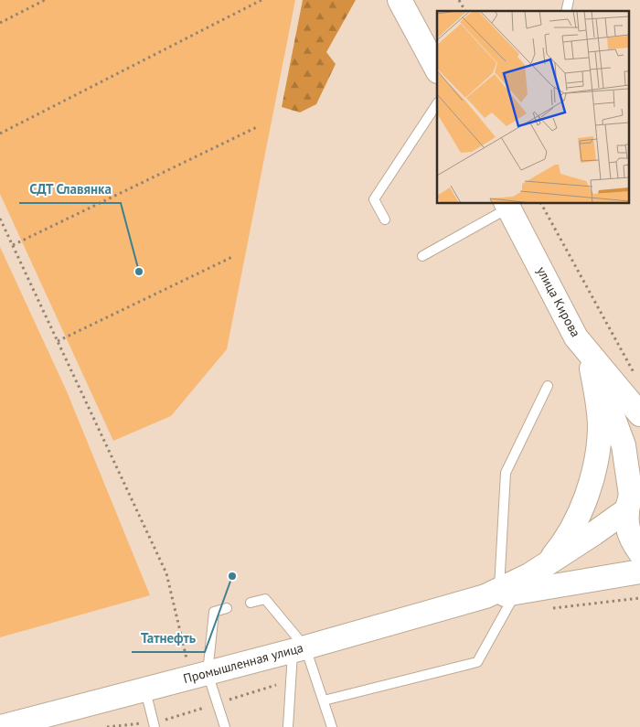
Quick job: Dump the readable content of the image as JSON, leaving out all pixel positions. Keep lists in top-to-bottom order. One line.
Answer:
{"streets":{"main road":["улица Кирова","Промышленная улица"]},"places":["СДТ Славянка","Татнефть"]}
